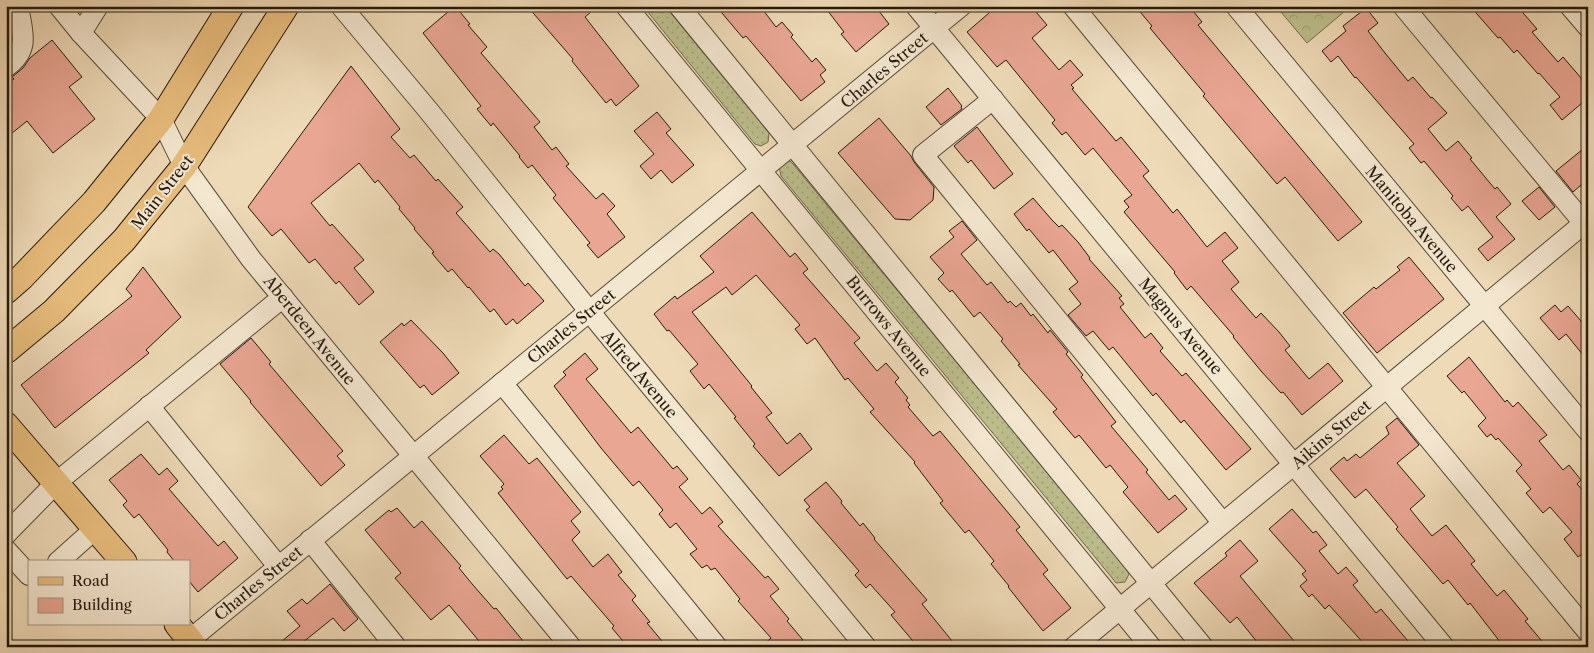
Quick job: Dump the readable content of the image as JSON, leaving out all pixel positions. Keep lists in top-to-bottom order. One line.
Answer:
{"streets":{"main road":["Main Street"],"street":["Charles Street","Manitoba Avenue","Burrows Avenue","Magnus Avenue","Aberdeen Avenue","Alfred Avenue","Aikins Street"]},"crossings":[["Charles Street","Burrows Avenue"],["Charles Street","Magnus Avenue"],["Charles Street","Aberdeen Avenue"],["Charles Street","Alfred Avenue"],["Main Street","Aberdeen Avenue"],["Manitoba Avenue","Aikins Street"],["Burrows Avenue","Aikins Street"],["Magnus Avenue","Aikins Street"]],"legend":["Road","Building"]}
